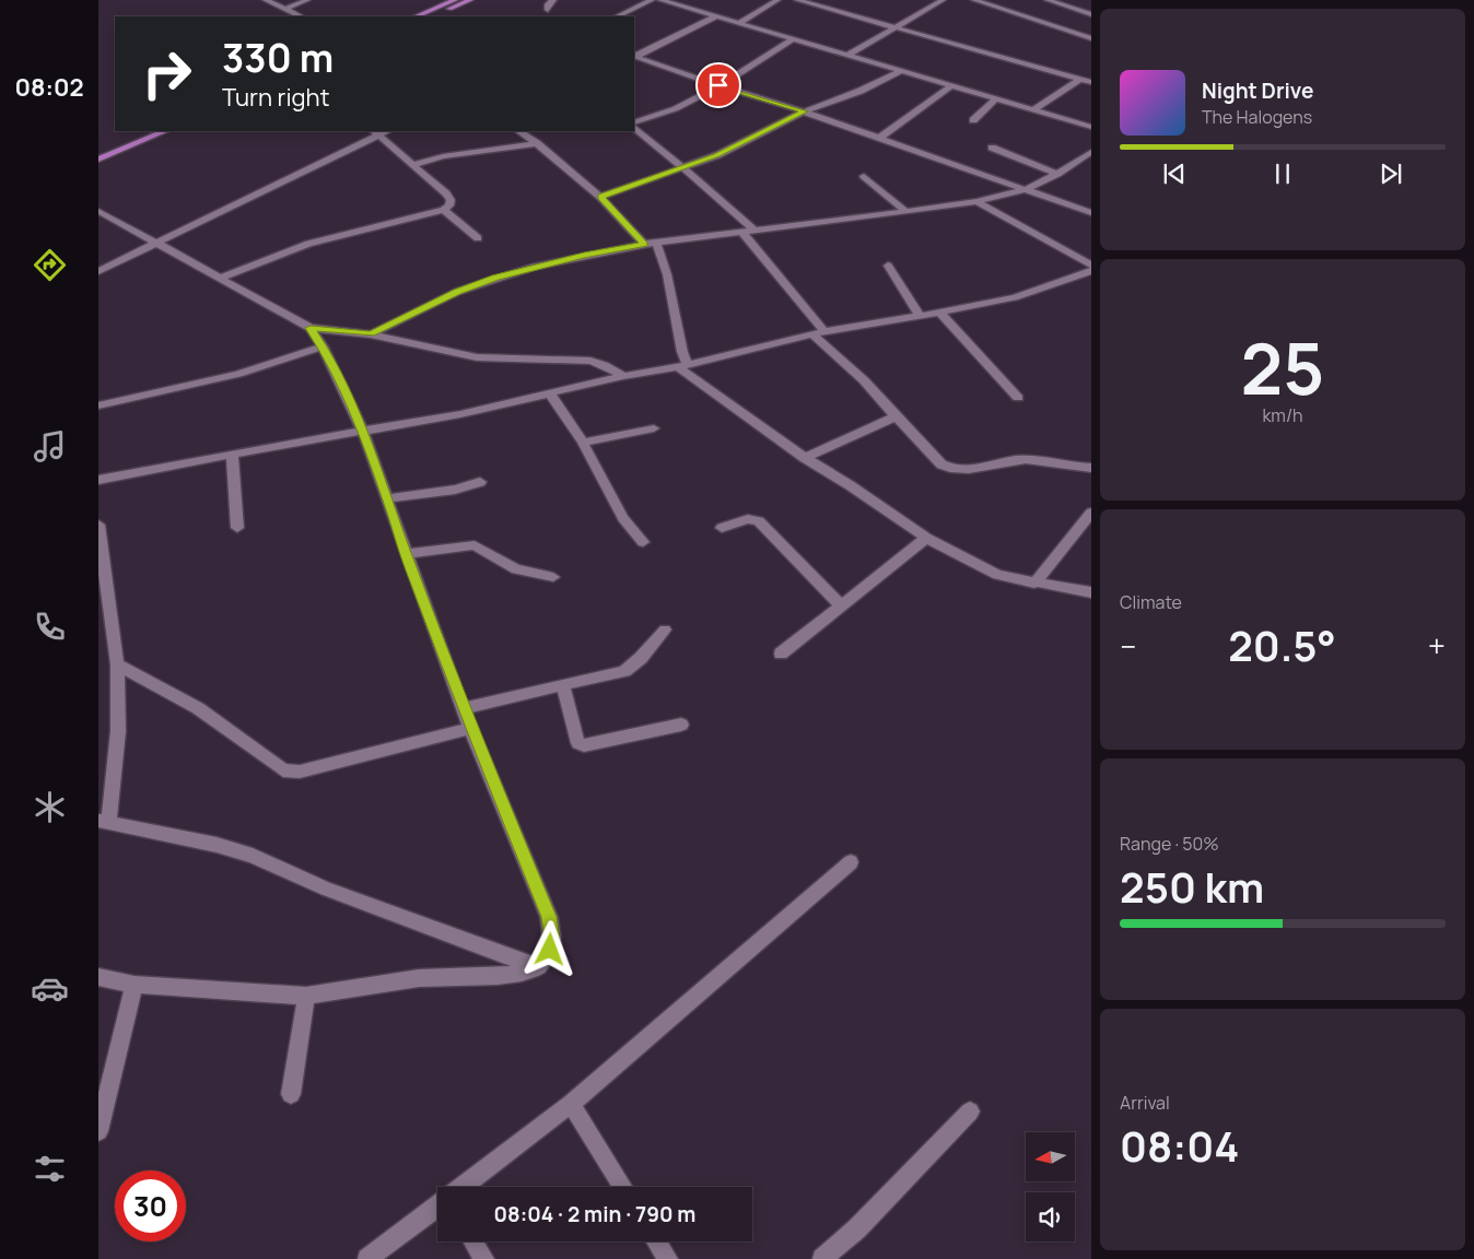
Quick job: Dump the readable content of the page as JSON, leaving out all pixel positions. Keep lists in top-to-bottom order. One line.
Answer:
{"north":"left","page":{"tabs":"08:02","turn":["330 m","Turn right"],"song":["Night Drive","The Halogens"],"tile":[["25","km/h"],"Climate",["Range · 50%","250 km"],["Arrival","08:04"]],"heat":["−","20.5°","+"],"limit":"30","trip":"08:04 · 2 min · 790 m"}}
